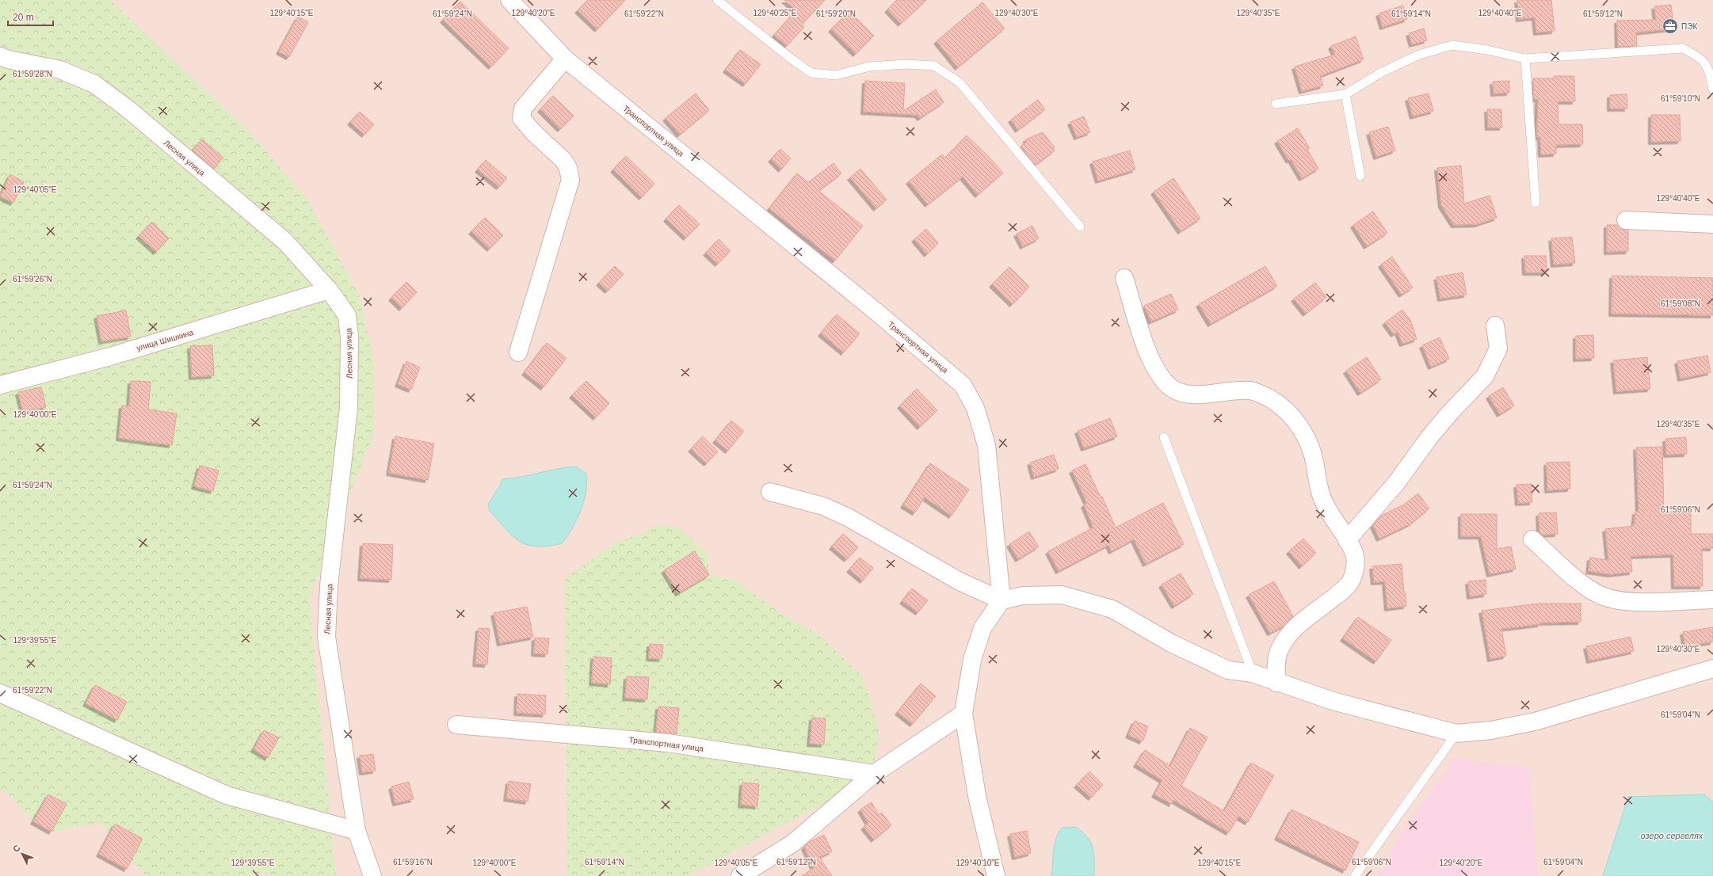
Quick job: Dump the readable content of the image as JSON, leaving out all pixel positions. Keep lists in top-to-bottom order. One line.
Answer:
{"streets":{"street":["Транспортная улица","Лесная улица","улица Шишкина"]},"crossings":[["Лесная улица","улица Шишкина"]],"water":["озеро сергелях"],"places":{"office":["ПЭК"]},"scale_bar":"20 m","north":"top left","coordinates":["129°40'15\"E","129°40'20\"E","129°40'25\"E","129°40'30\"E","129°40'35\"E","129°40'40\"E","61°59'24\"N","61°59'22\"N","61°59'20\"N","61°59'14\"N","61°59'12\"N","61°59'28\"N","61°59'10\"N","129°40'05\"E","61°59'26\"N","61°59'08\"N","129°40'00\"E","61°59'06\"N","129°39'55\"E","61°59'04\"N","61°59'16\"N","129°40'10\"E"]}
